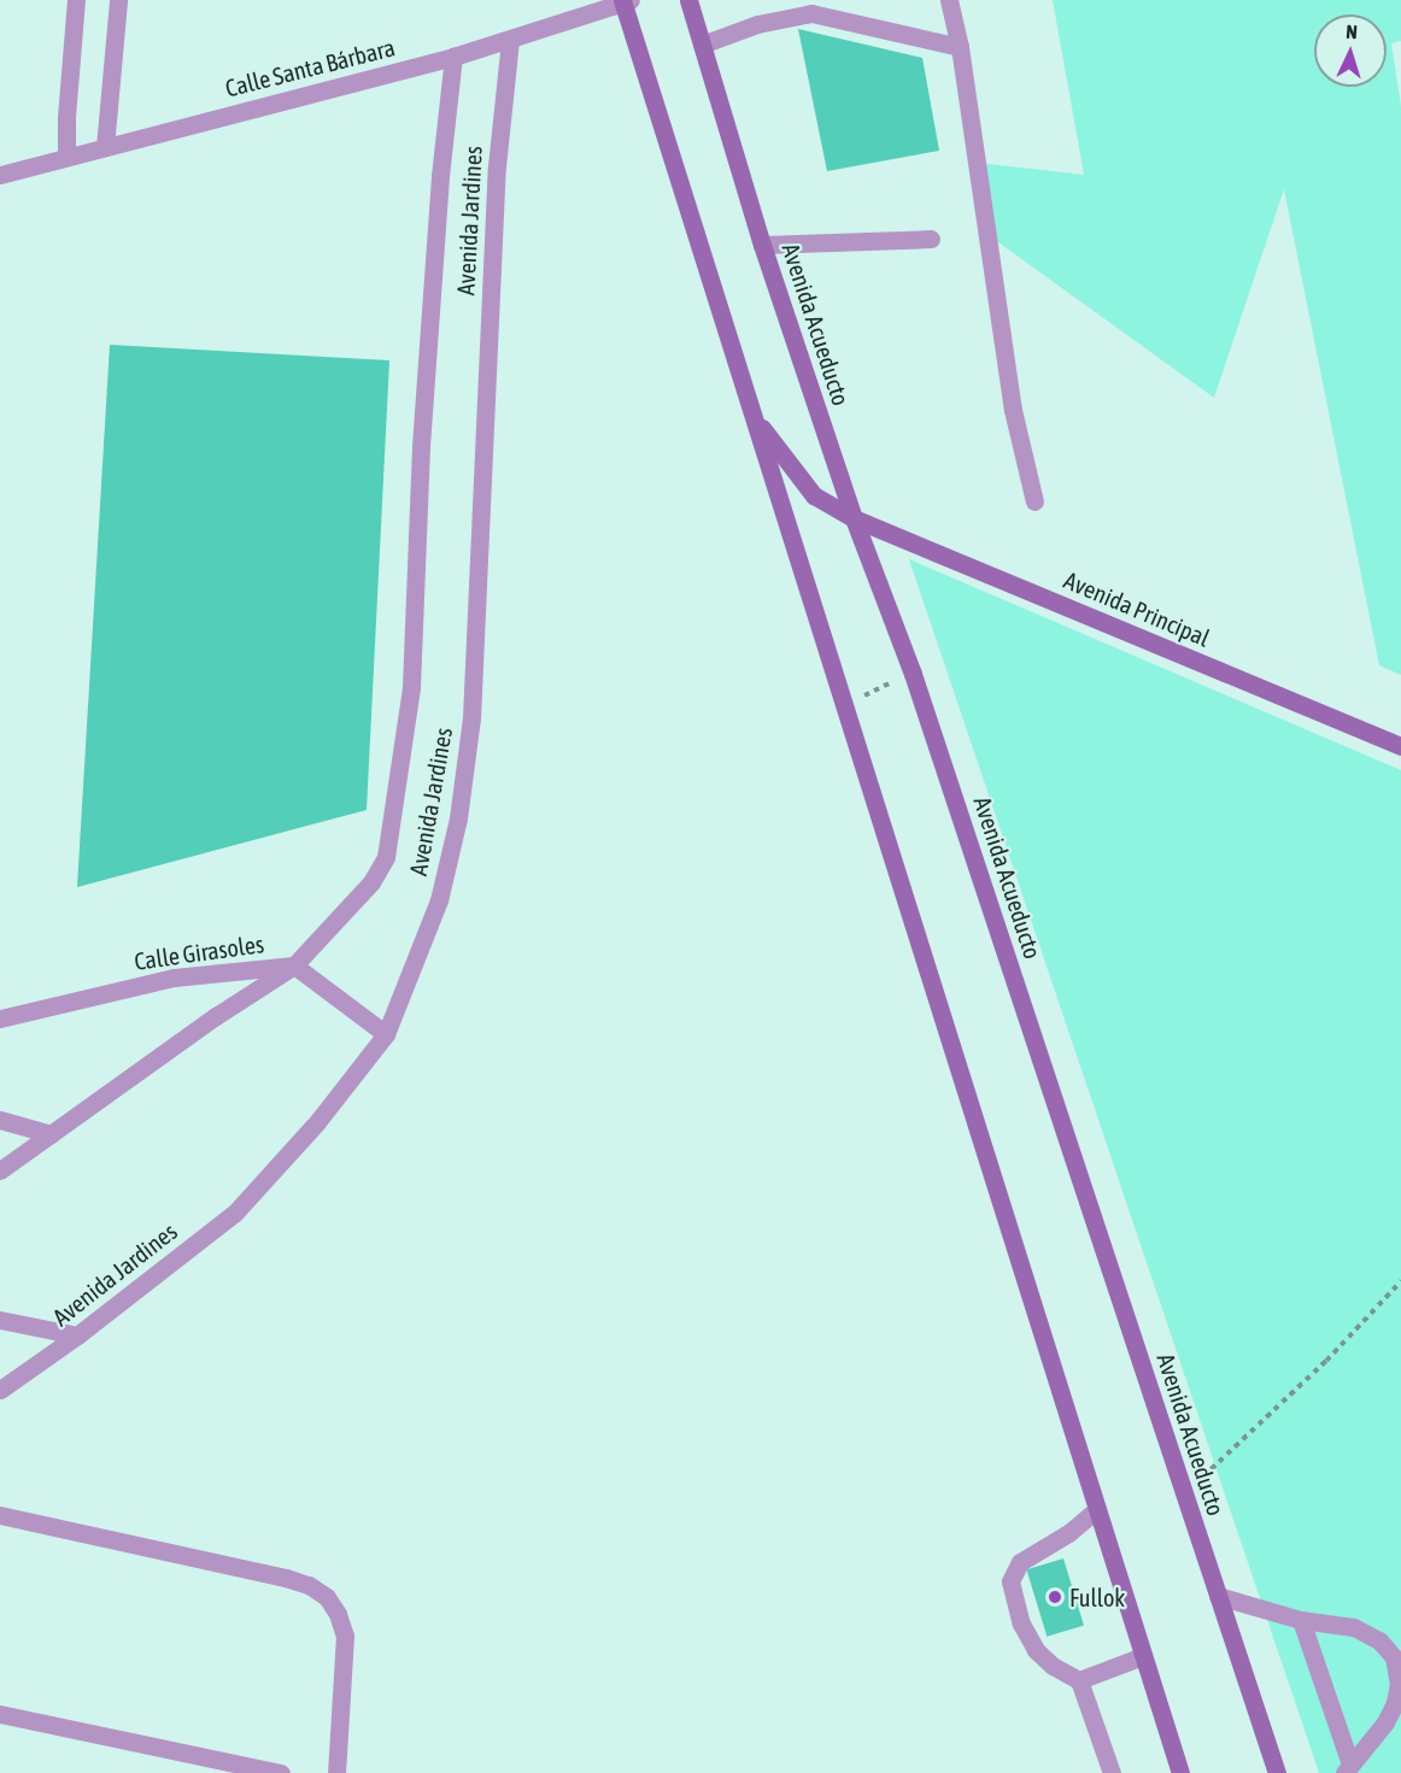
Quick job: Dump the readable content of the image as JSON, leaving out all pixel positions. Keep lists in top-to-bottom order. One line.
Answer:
{"streets":{"street":["Calle Santa Bárbara","Avenida Jardines","Avenida Acueducto","Avenida Principal","Calle Girasoles"]},"crossings":[["Calle Santa Bárbara","Avenida Jardines"],["Avenida Jardines","Calle Girasoles"],["Avenida Acueducto","Avenida Principal"]],"places":["Fullok"],"north":"top"}
